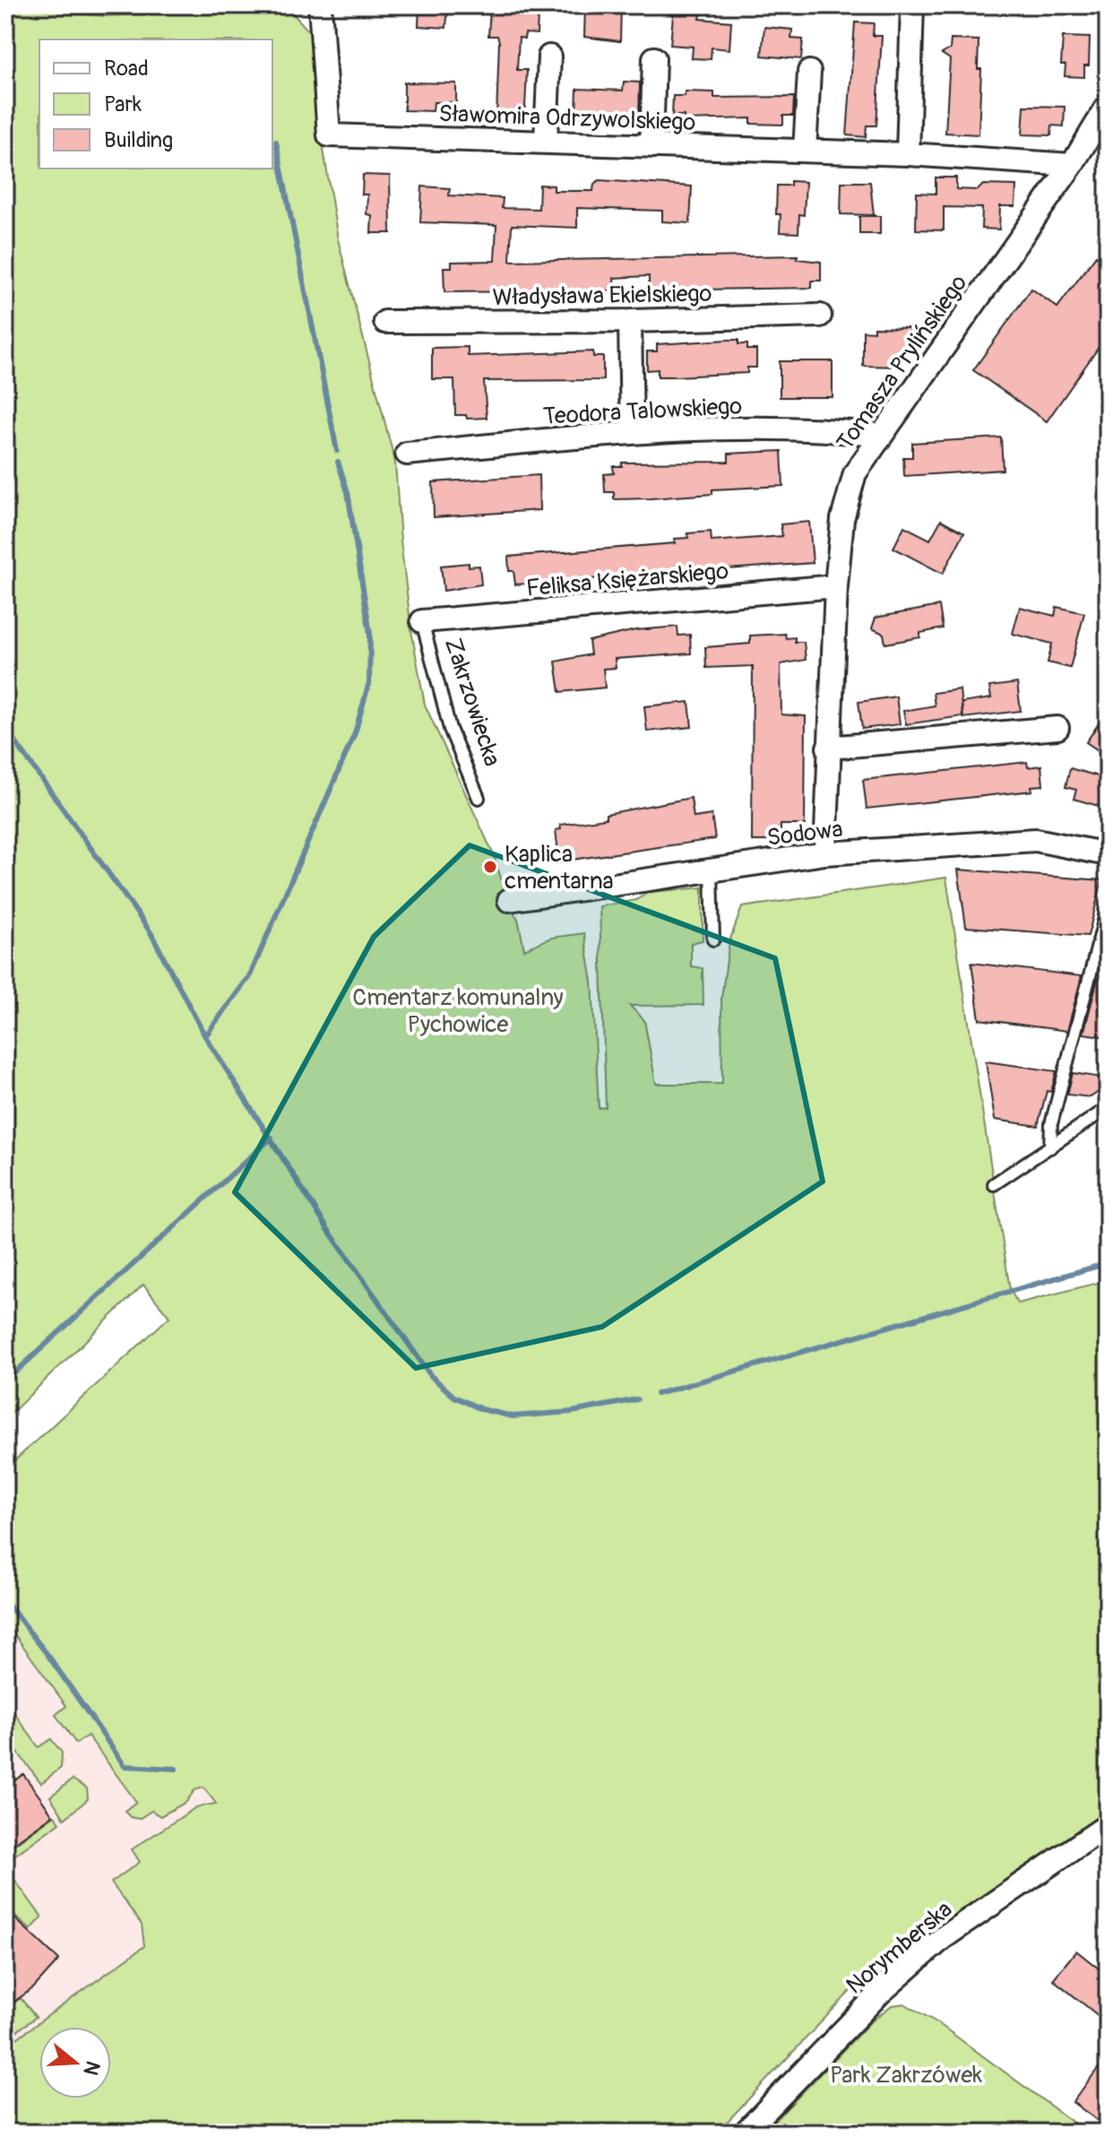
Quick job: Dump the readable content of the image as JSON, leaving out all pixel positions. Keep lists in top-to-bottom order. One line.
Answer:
{"streets":{"street":["Sławomira Odrzywolskiego","Władysława Ekielskiego","Tomasza Prylińskiego","Teodora Talowskiego","Feliksa Księżarskiego","Sodowa","Norymberska"],"lane":["Zakrzowiecka"]},"crossings":[["Sławomira Odrzywolskiego","Tomasza Prylińskiego"],["Tomasza Prylińskiego","Teodora Talowskiego"],["Tomasza Prylińskiego","Feliksa Księżarskiego"],["Tomasza Prylińskiego","Sodowa"],["Feliksa Księżarskiego","Zakrzowiecka"]],"parks":["Cmentarz komunalny Pychowice","Park Zakrzówek"],"places":["Kaplica cmentarna"],"legend":["Road","Park","Building"],"north":"right"}
